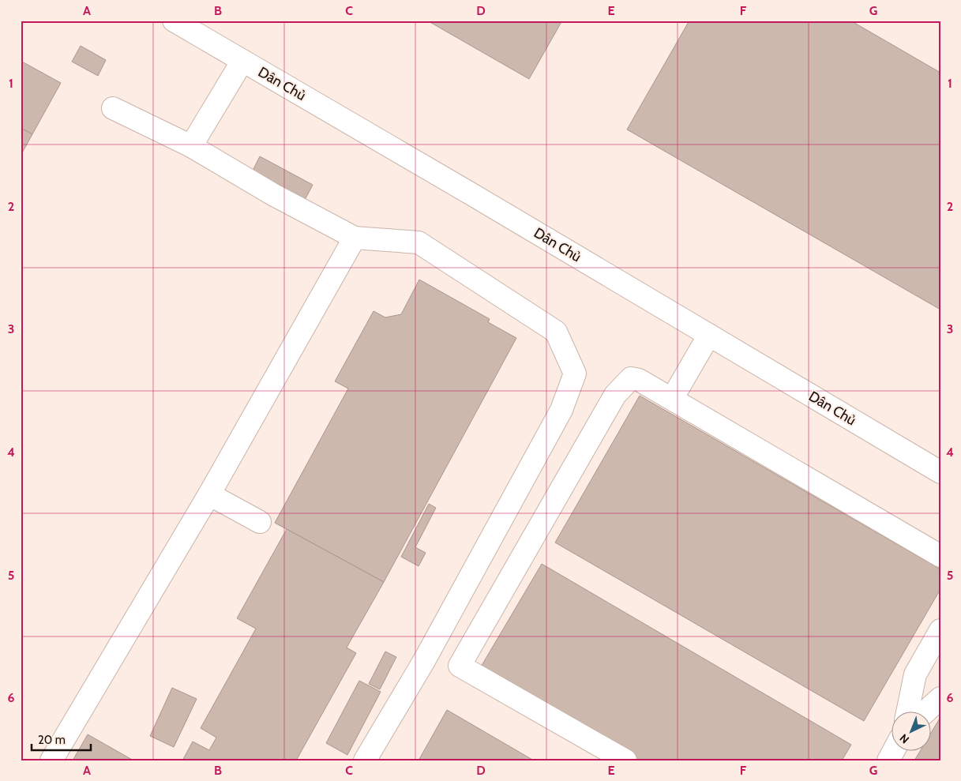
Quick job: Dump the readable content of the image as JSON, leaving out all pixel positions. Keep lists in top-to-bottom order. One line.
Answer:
{"streets":{"main road":["Dân Chủ"]},"scale_bar":"20 m","north":"bottom left","grid":{"columns":["A","B","C","D","E","F","G"],"rows":["1","2","3","4","5","6"]}}
